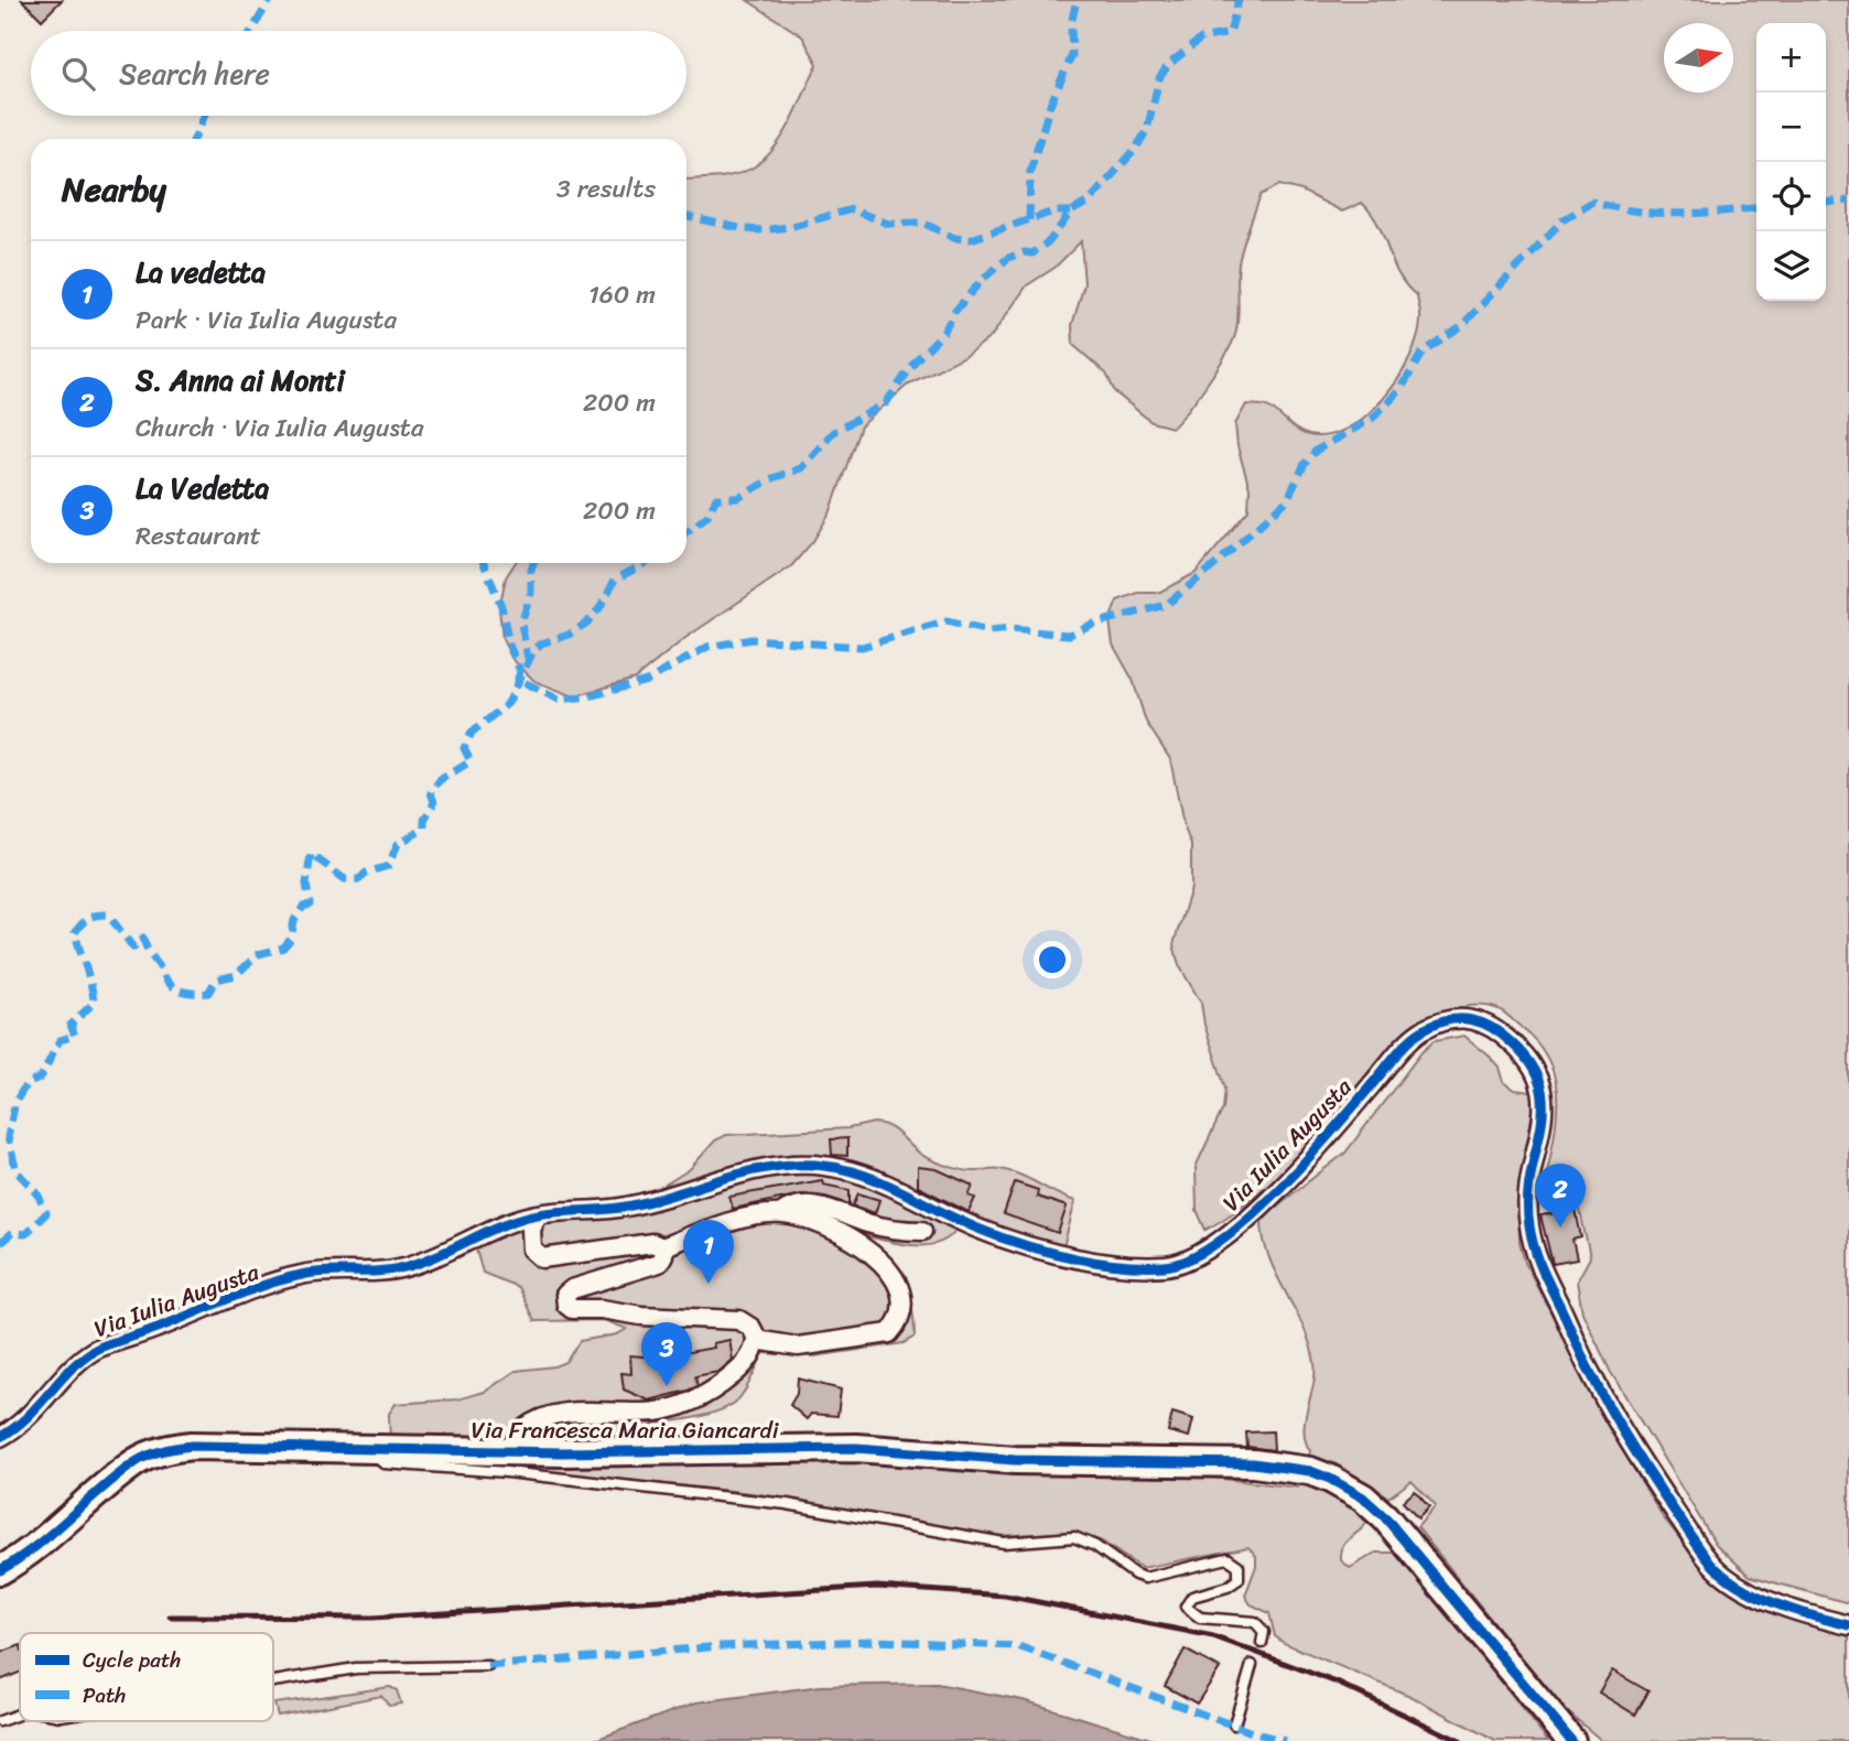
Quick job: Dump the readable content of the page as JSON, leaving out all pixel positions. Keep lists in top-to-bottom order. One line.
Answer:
{"streets":{"main road":["Via Francesca Maria Giancardi"],"street":["Via Iulia Augusta"]},"legend":["Cycle path","Path"],"north":"right","page":{"map_buttons":["+","−"],"search":"Search here","heading":["Nearby","3 results"],"list":[{"mark":"1","name":"La vedetta","note":"Park · Via Iulia Augusta","value":"160 m"},{"mark":"2","name":"S. Anna ai Monti","note":"Church · Via Iulia Augusta","value":"200 m"},{"mark":"3","name":"La Vedetta","note":"Restaurant","value":"200 m"}],"pins":["2","1","3"]}}
